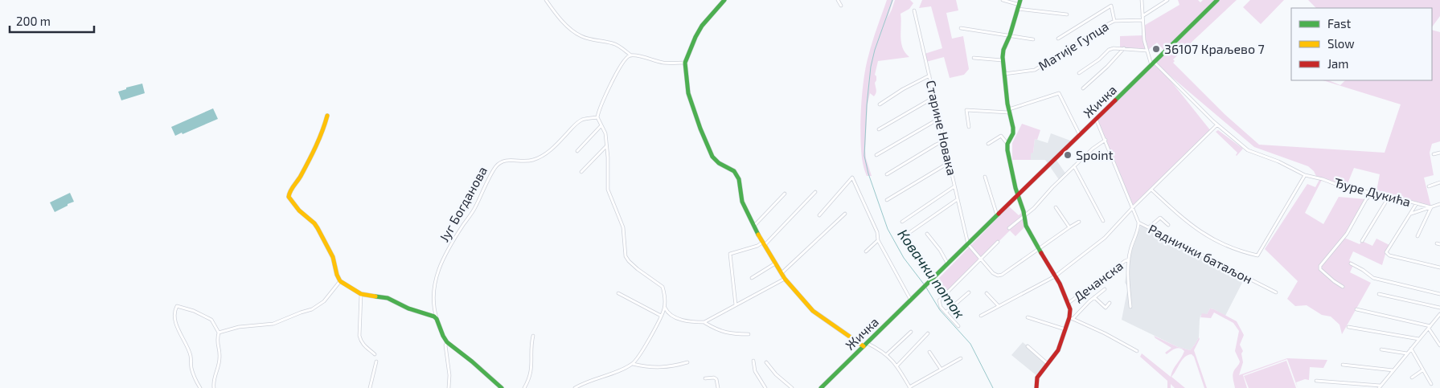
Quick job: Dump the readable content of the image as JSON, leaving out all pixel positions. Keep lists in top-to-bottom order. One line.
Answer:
{"streets":{"street":["Матије Гупца","Жичка","Старине Новака","Ђуре Дукића","Југ Богданова","Раднички батаљон","Дечанска"]},"crossings":[["Жичка","Старине Новака"],["Жичка","Ђуре Дукића"],["Жичка","Раднички батаљон"],["Ђуре Дукића","Раднички батаљон"]],"water":["Ковачки поток"],"places":["36107 Краљево 7","Spoint"],"legend":["Fast","Slow","Jam"],"scale_bar":"200 m"}
